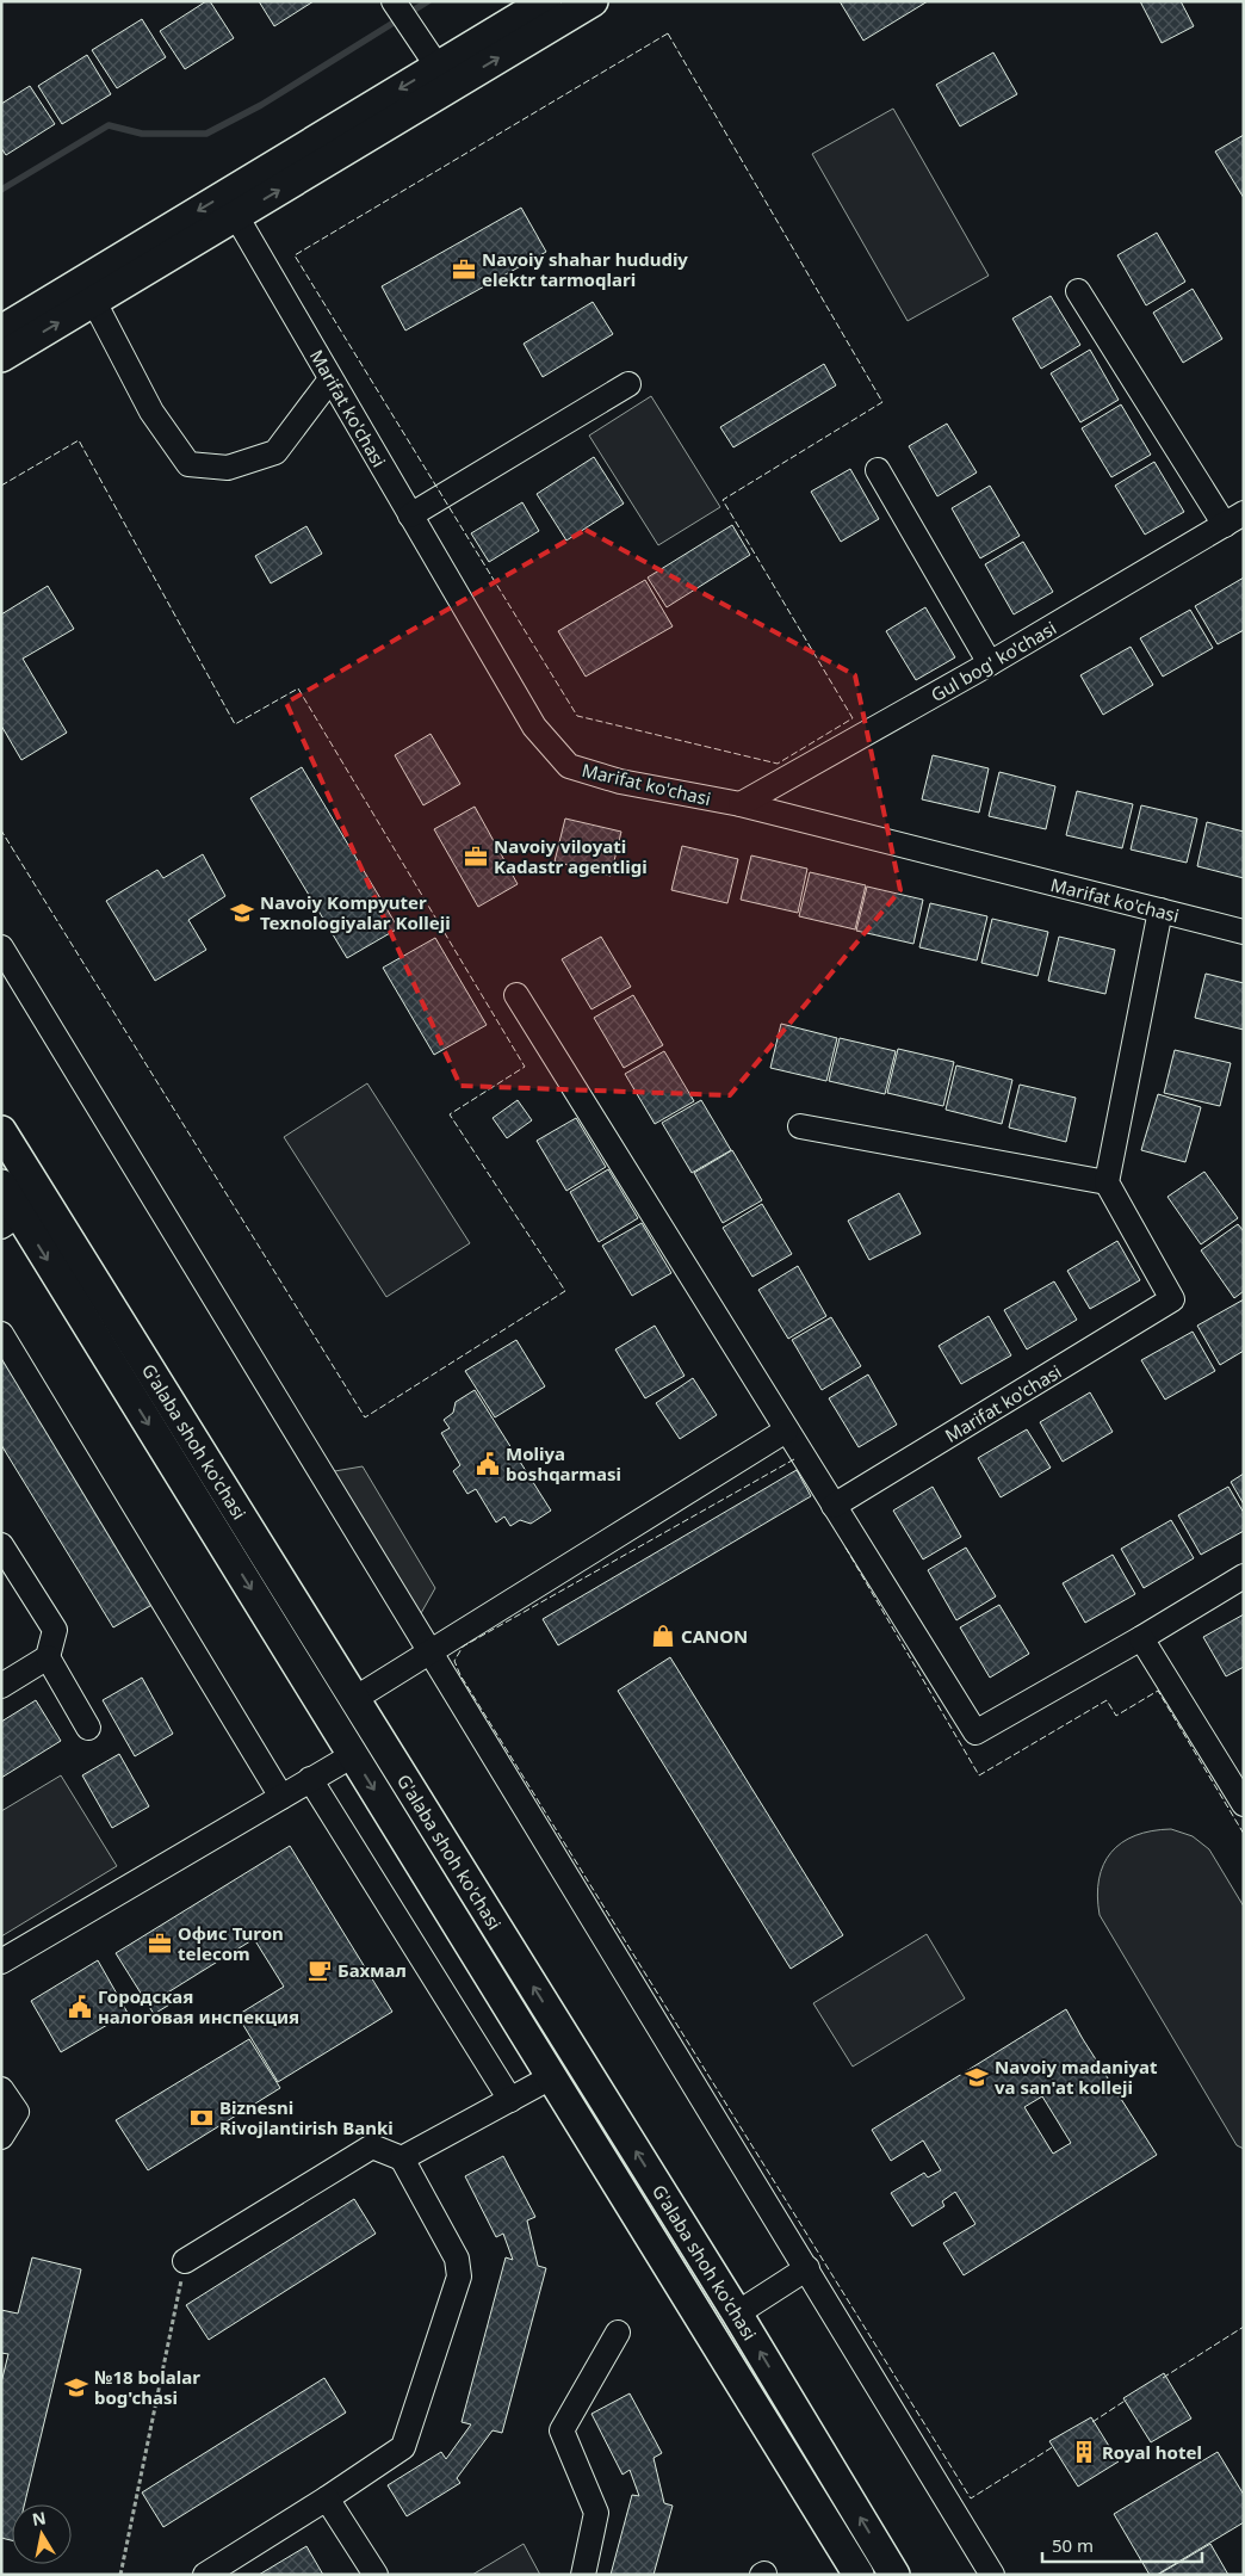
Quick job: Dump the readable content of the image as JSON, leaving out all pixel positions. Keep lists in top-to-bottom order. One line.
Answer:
{"streets":{"main road":["G'alaba shoh ko'chasi"],"street":["Marifat ko'chasi","Gul bog' ko'chasi"]},"crossings":[["Marifat ko'chasi","Gul bog' ko'chasi"]],"places":{"office":["Navoiy shahar hududiy elektr tarmoqlari","Navoiy viloyati Kadastr agentligi","Офис Turon telecom"],"school or university":["Navoiy Kompyuter Texnologiyalar Kolleji","Navoiy madaniyat va san'at kolleji","№18 bolalar bog'chasi"],"public building":["Moliya boshqarmasi","Городская налоговая инспекция"],"shop":["CANON"],"cafe":["Бахмал"],"bank":["Biznesni Rivojlantirish Banki"],"building":["Royal hotel"]},"scale_bar":"50 m","north":"top"}
